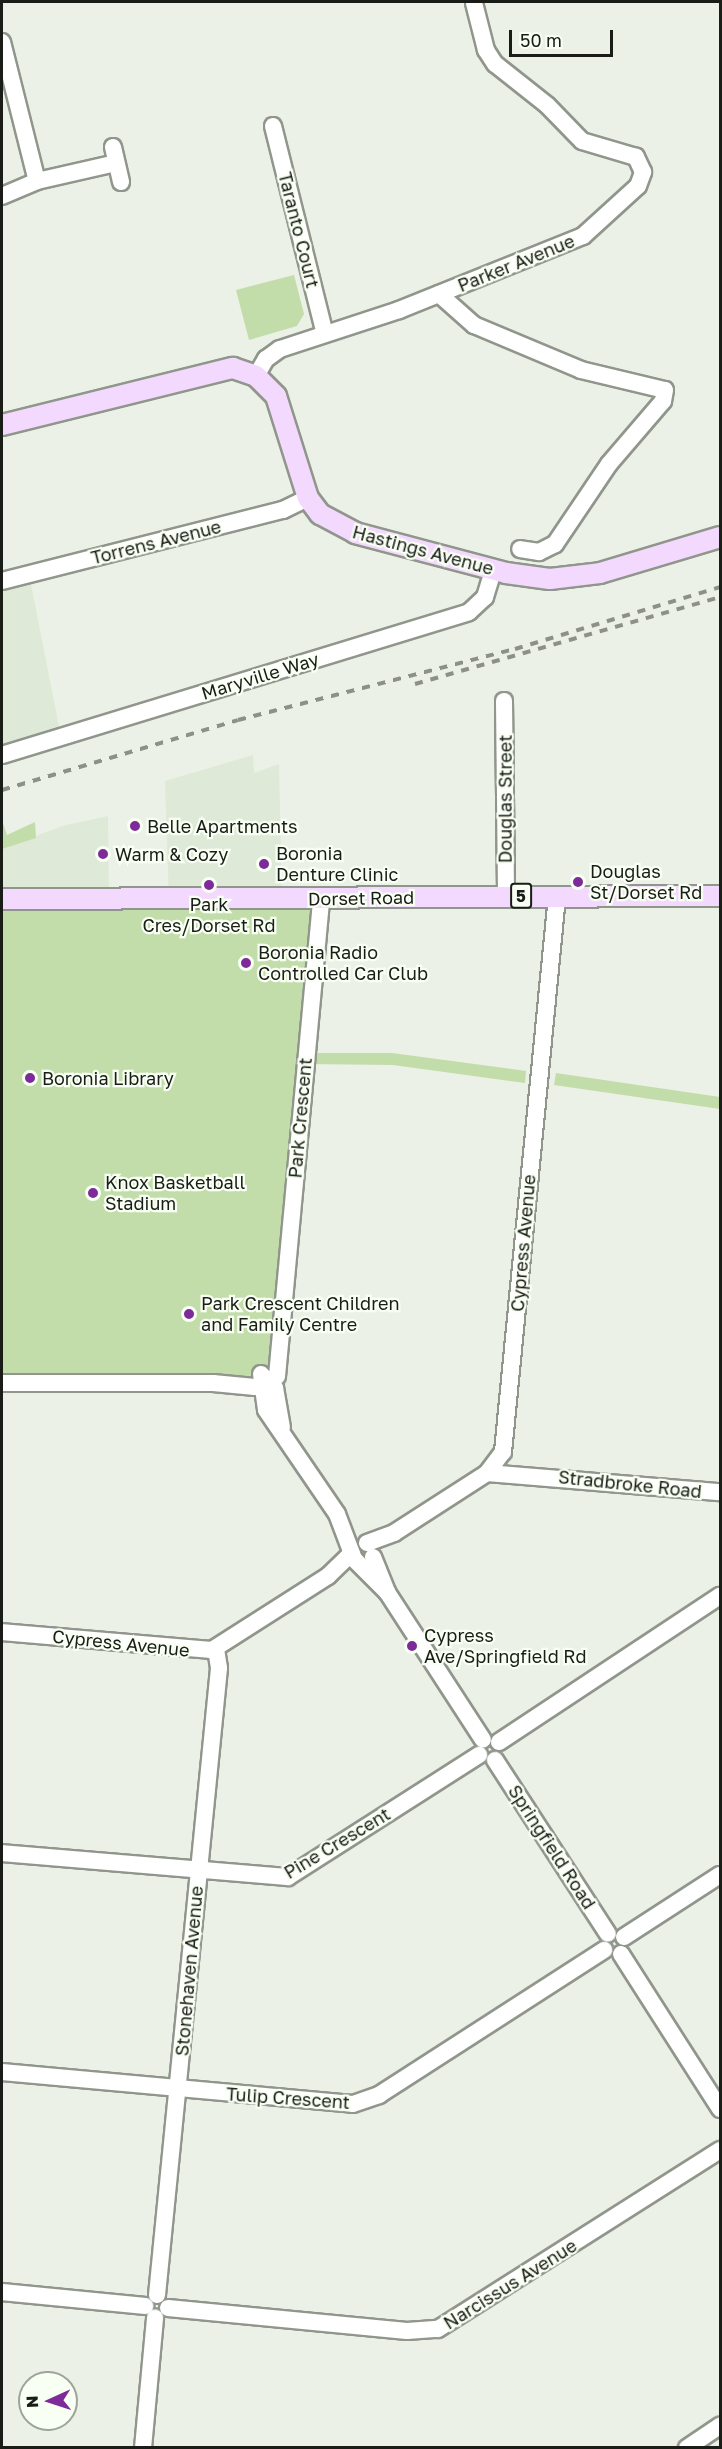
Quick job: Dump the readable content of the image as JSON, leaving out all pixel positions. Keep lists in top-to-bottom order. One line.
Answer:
{"streets":{"main road":["Hastings Avenue","5","Dorset Road"],"street":["Taranto Court","Parker Avenue","Torrens Avenue","Maryville Way","Douglas Street","Park Crescent","Cypress Avenue","Stradbroke Road","Pine Crescent","Springfield Road","Stonehaven Avenue","Tulip Crescent","Narcissus Avenue"]},"crossings":[["Torrens Avenue","Hastings Avenue"],["Hastings Avenue","Maryville Way"],["Douglas Street","Dorset Road"],["Dorset Road","Park Crescent"],["Dorset Road","Cypress Avenue"],["Park Crescent","Springfield Road"],["Cypress Avenue","Stradbroke Road"],["Cypress Avenue","Springfield Road"],["Cypress Avenue","Stonehaven Avenue"],["Pine Crescent","Springfield Road"],["Pine Crescent","Stonehaven Avenue"],["Springfield Road","Tulip Crescent"],["Stonehaven Avenue","Tulip Crescent"],["Stonehaven Avenue","Narcissus Avenue"]],"places":["Belle Apartments","Warm & Cozy","Boronia Denture Clinic","Douglas St/Dorset Rd","Park Cres/Dorset Rd","Boronia Radio Controlled Car Club","Boronia Library","Knox Basketball Stadium","Park Crescent Children and Family Centre","Cypress Ave/Springfield Rd"],"scale_bar":"50 m","north":"left"}
